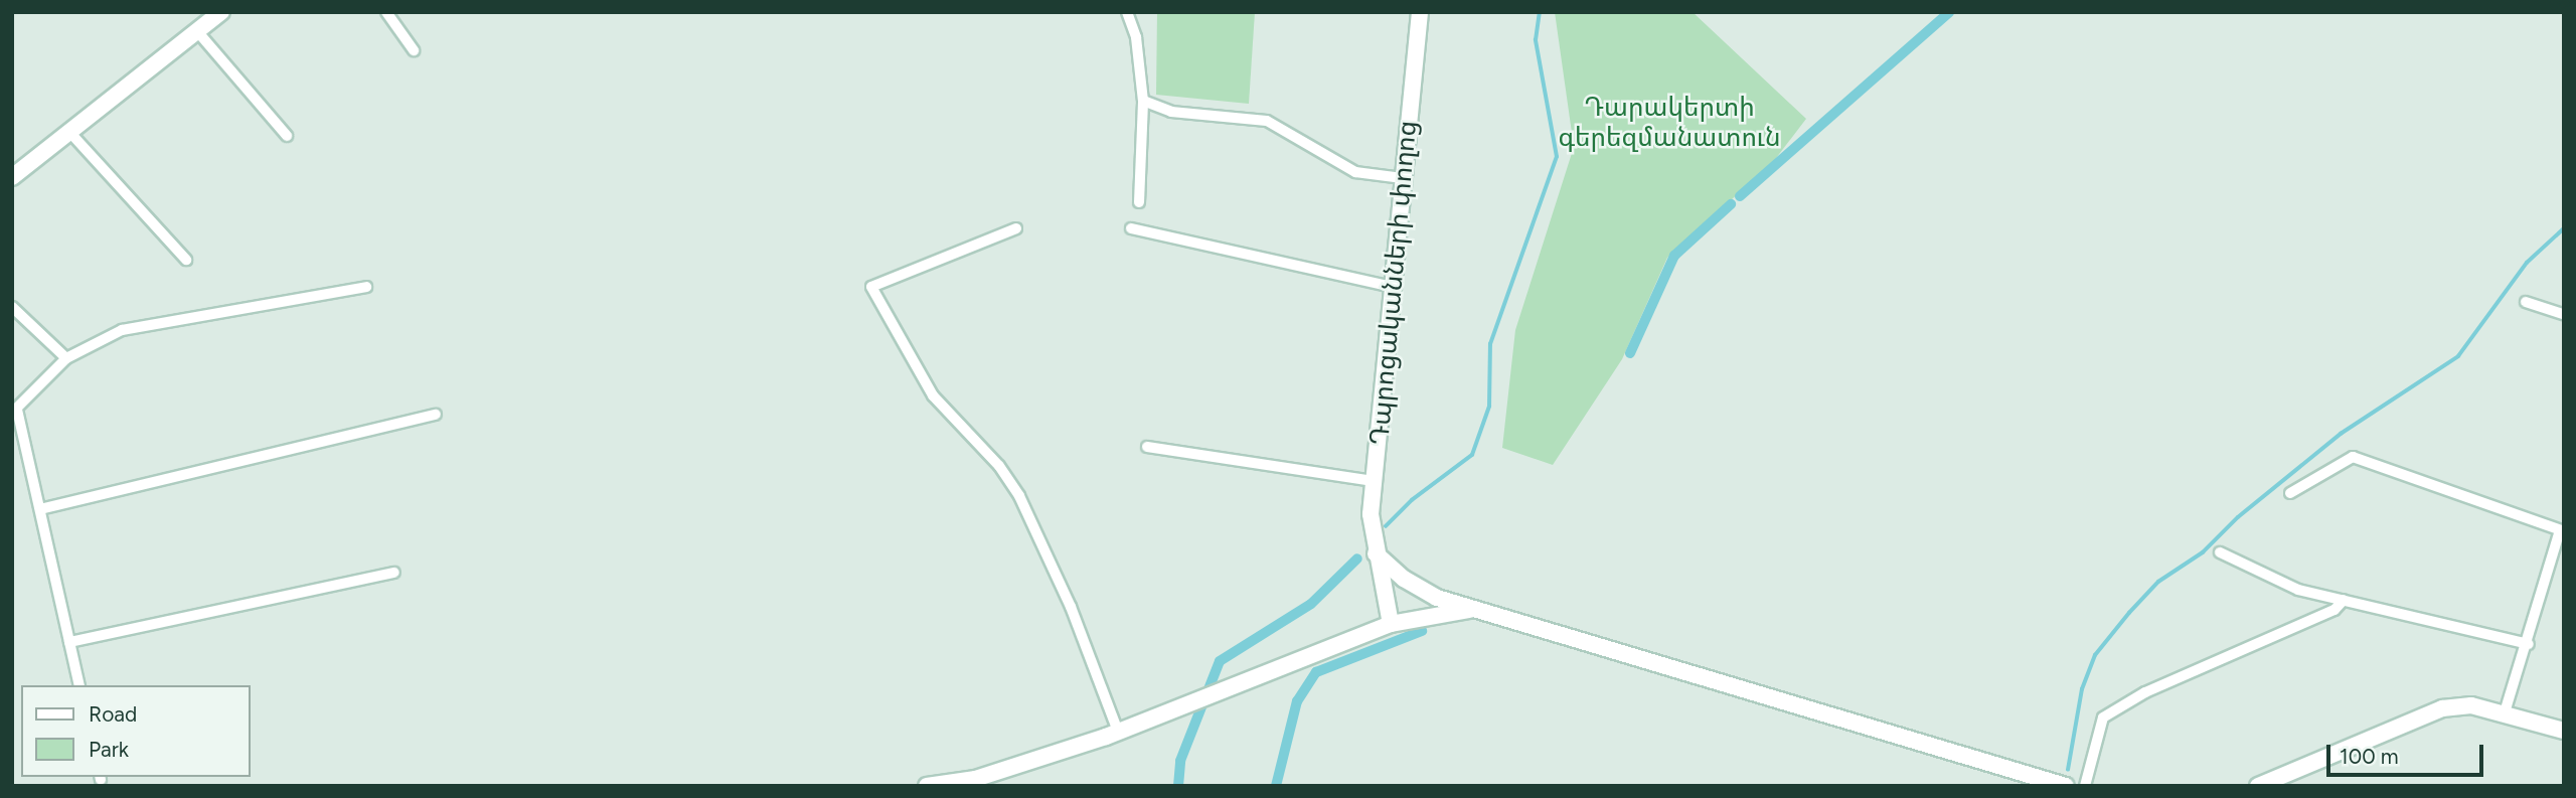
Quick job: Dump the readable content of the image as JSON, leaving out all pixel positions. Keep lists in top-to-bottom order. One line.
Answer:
{"streets":{"main road":["Դպրոցականների փողոց"]},"parks":["Դարակերտի գերեզմանատուն"],"legend":["Road","Park"],"scale_bar":"100 m"}
